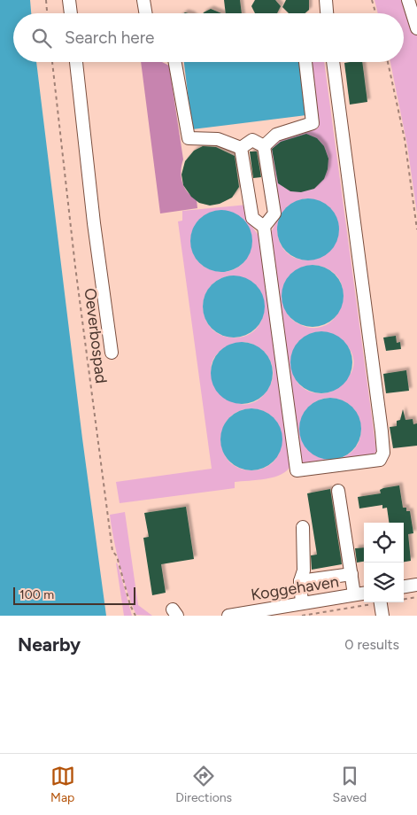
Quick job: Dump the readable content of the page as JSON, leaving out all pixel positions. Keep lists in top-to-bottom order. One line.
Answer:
{"streets":{"street":["Koggehaven"],"path":["Oeverbospad"]},"scale_bar":"100 m","page":{"search":"Search here","scale":"100 m","heading":["Nearby","0 results"],"nav":["Map","Directions","Saved"]}}
